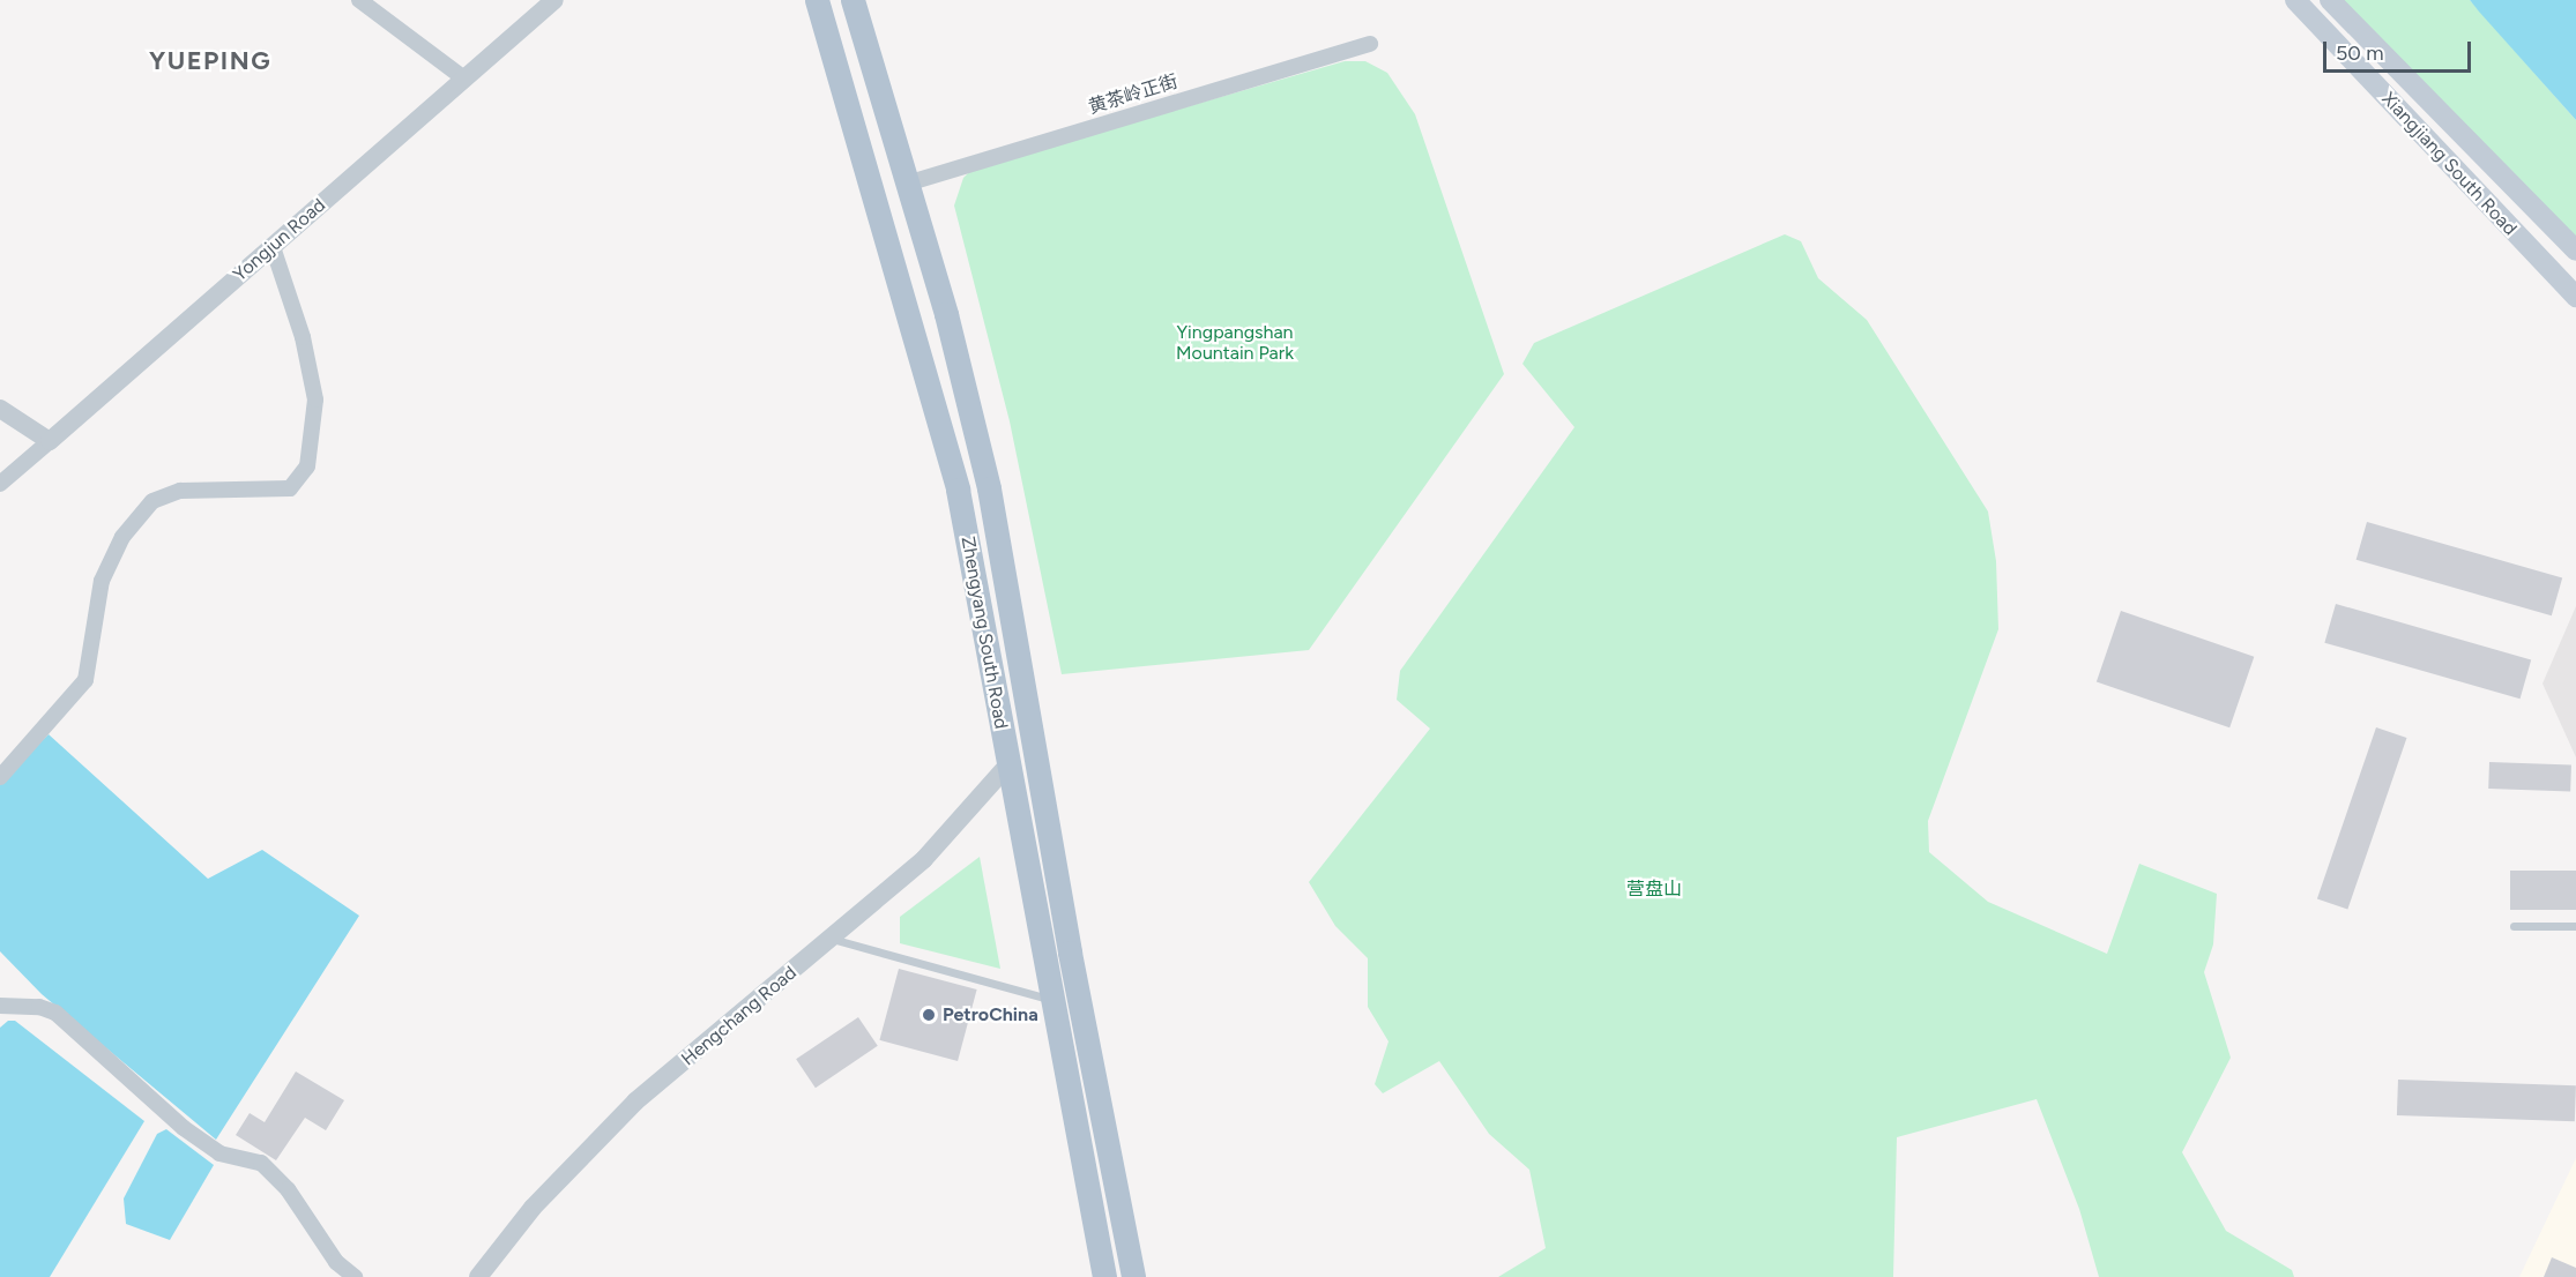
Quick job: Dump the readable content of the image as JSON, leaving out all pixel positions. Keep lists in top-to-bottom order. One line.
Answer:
{"streets":{"main road":["Xiangjiang South Road","Zhengyang South Road"],"street":["黄茶岭正街","Yongjun Road","Hengchang Road"]},"crossings":[["黄茶岭正街","Zhengyang South Road"],["Zhengyang South Road","Hengchang Road"]],"districts":["YUEPING"],"parks":["Yingpangshan Mountain Park","营盘山"],"places":["PetroChina"],"scale_bar":"50 m"}
